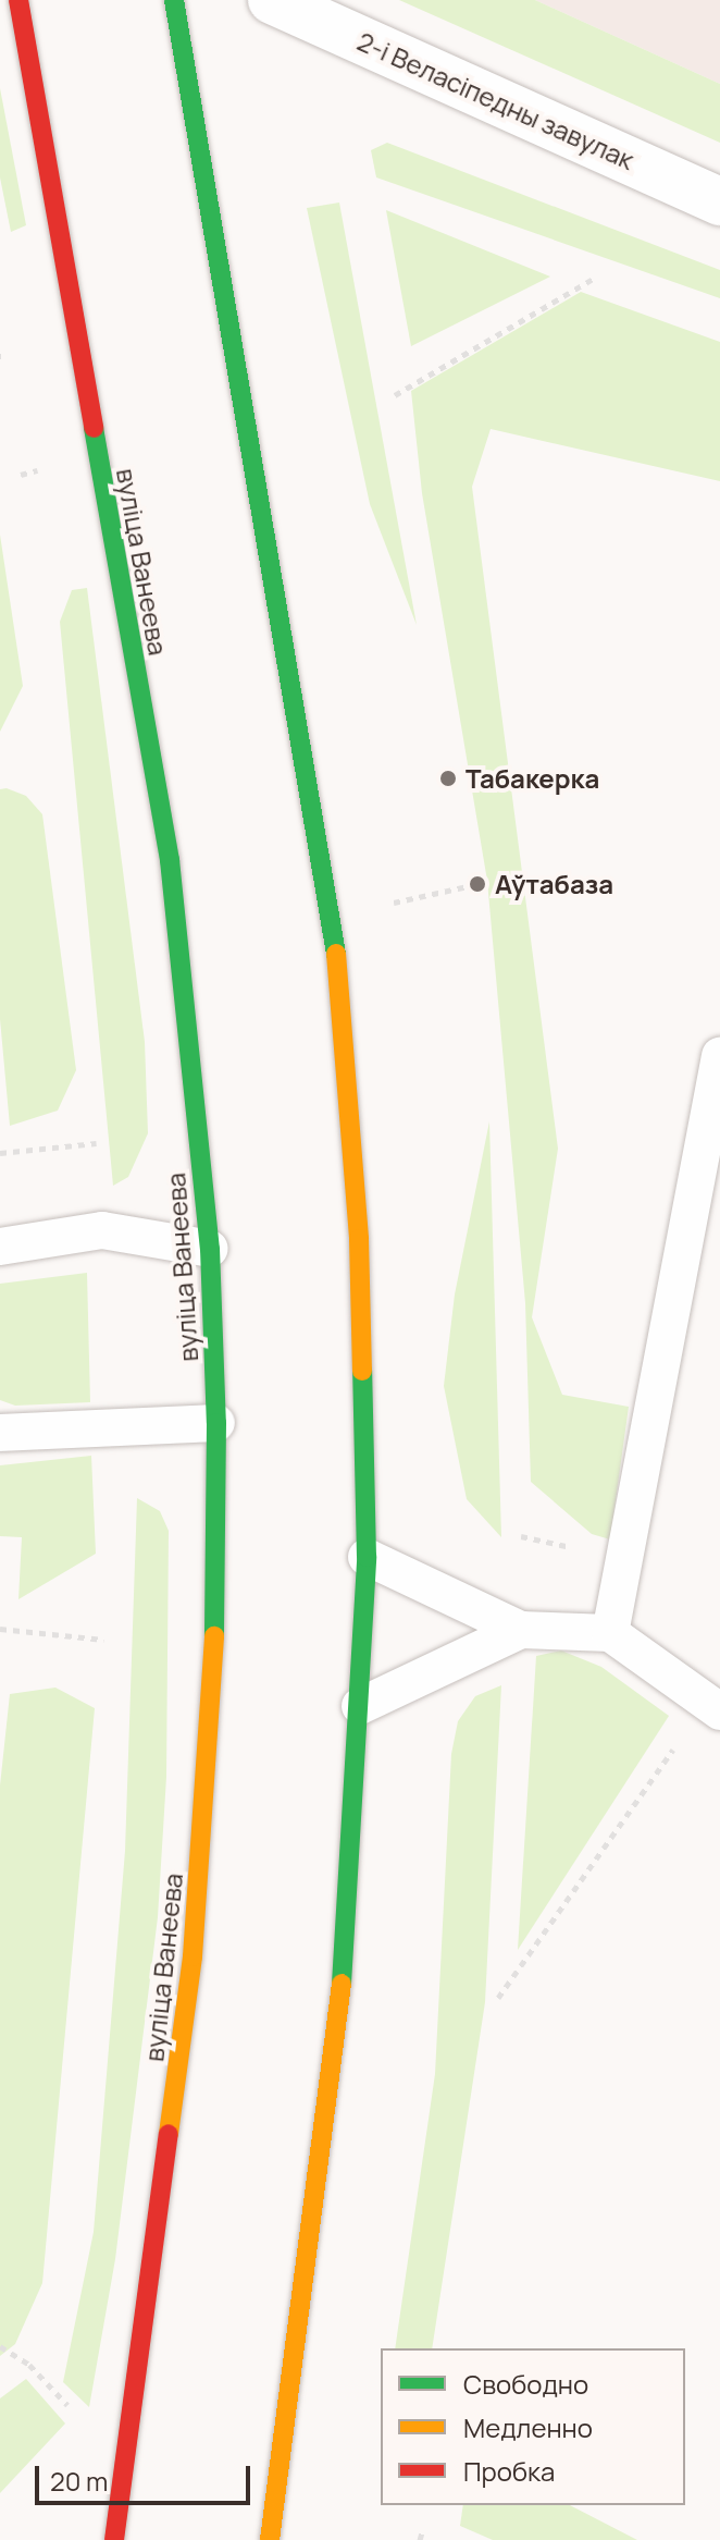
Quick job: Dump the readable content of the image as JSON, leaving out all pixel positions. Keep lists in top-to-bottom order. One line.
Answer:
{"streets":{"main road":["вуліца Ванеева"],"street":["2-і Веласіпедны завулак"]},"places":["Табакерка","Аўтабаза"],"legend":["Свободно","Медленно","Пробка"],"scale_bar":"20 m"}
